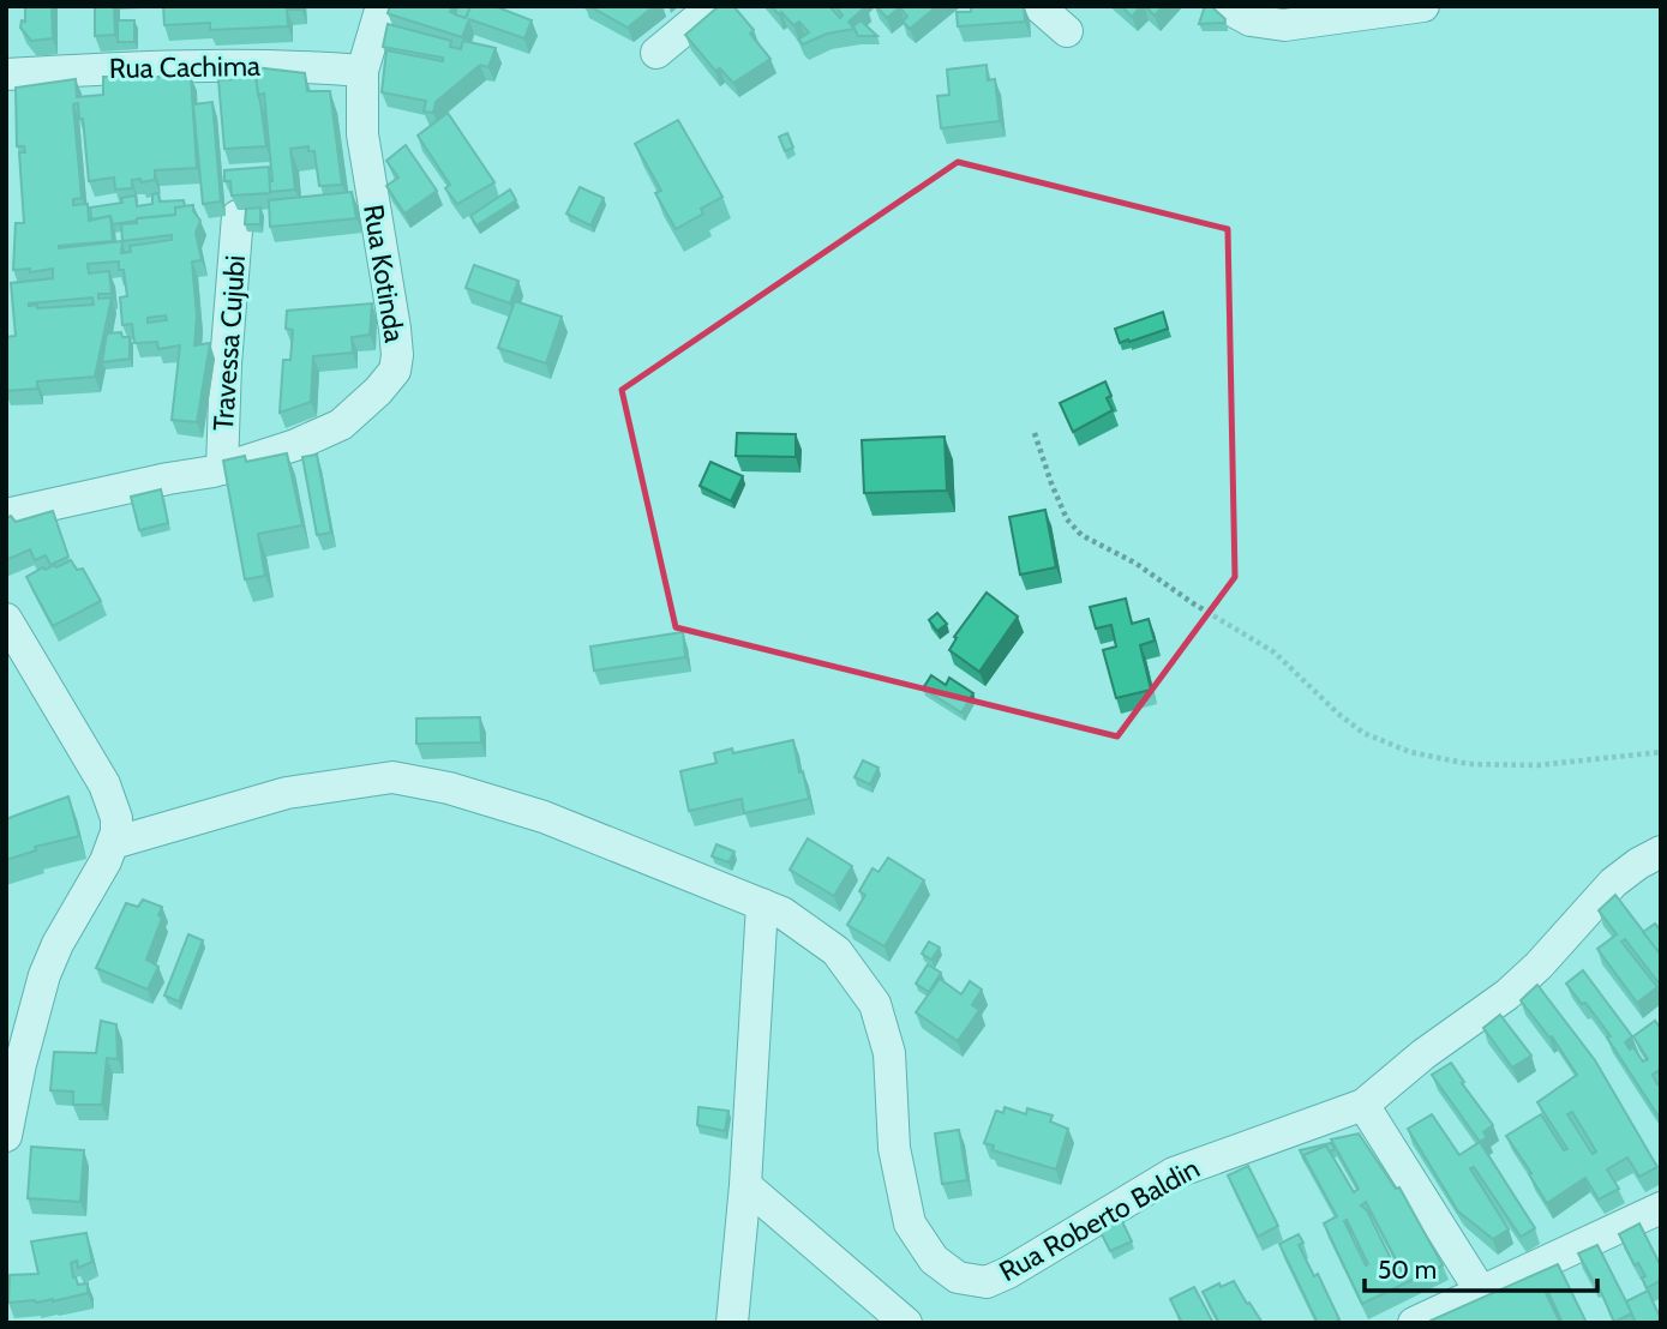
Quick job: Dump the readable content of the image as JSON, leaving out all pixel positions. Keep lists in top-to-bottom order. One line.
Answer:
{"streets":{"street":["Rua Cachima","Rua Kotinda","Travessa Cujubi","Rua Roberto Baldin"]},"crossings":[["Rua Cachima","Rua Kotinda"],["Rua Kotinda","Travessa Cujubi"]],"scale_bar":"50 m"}
